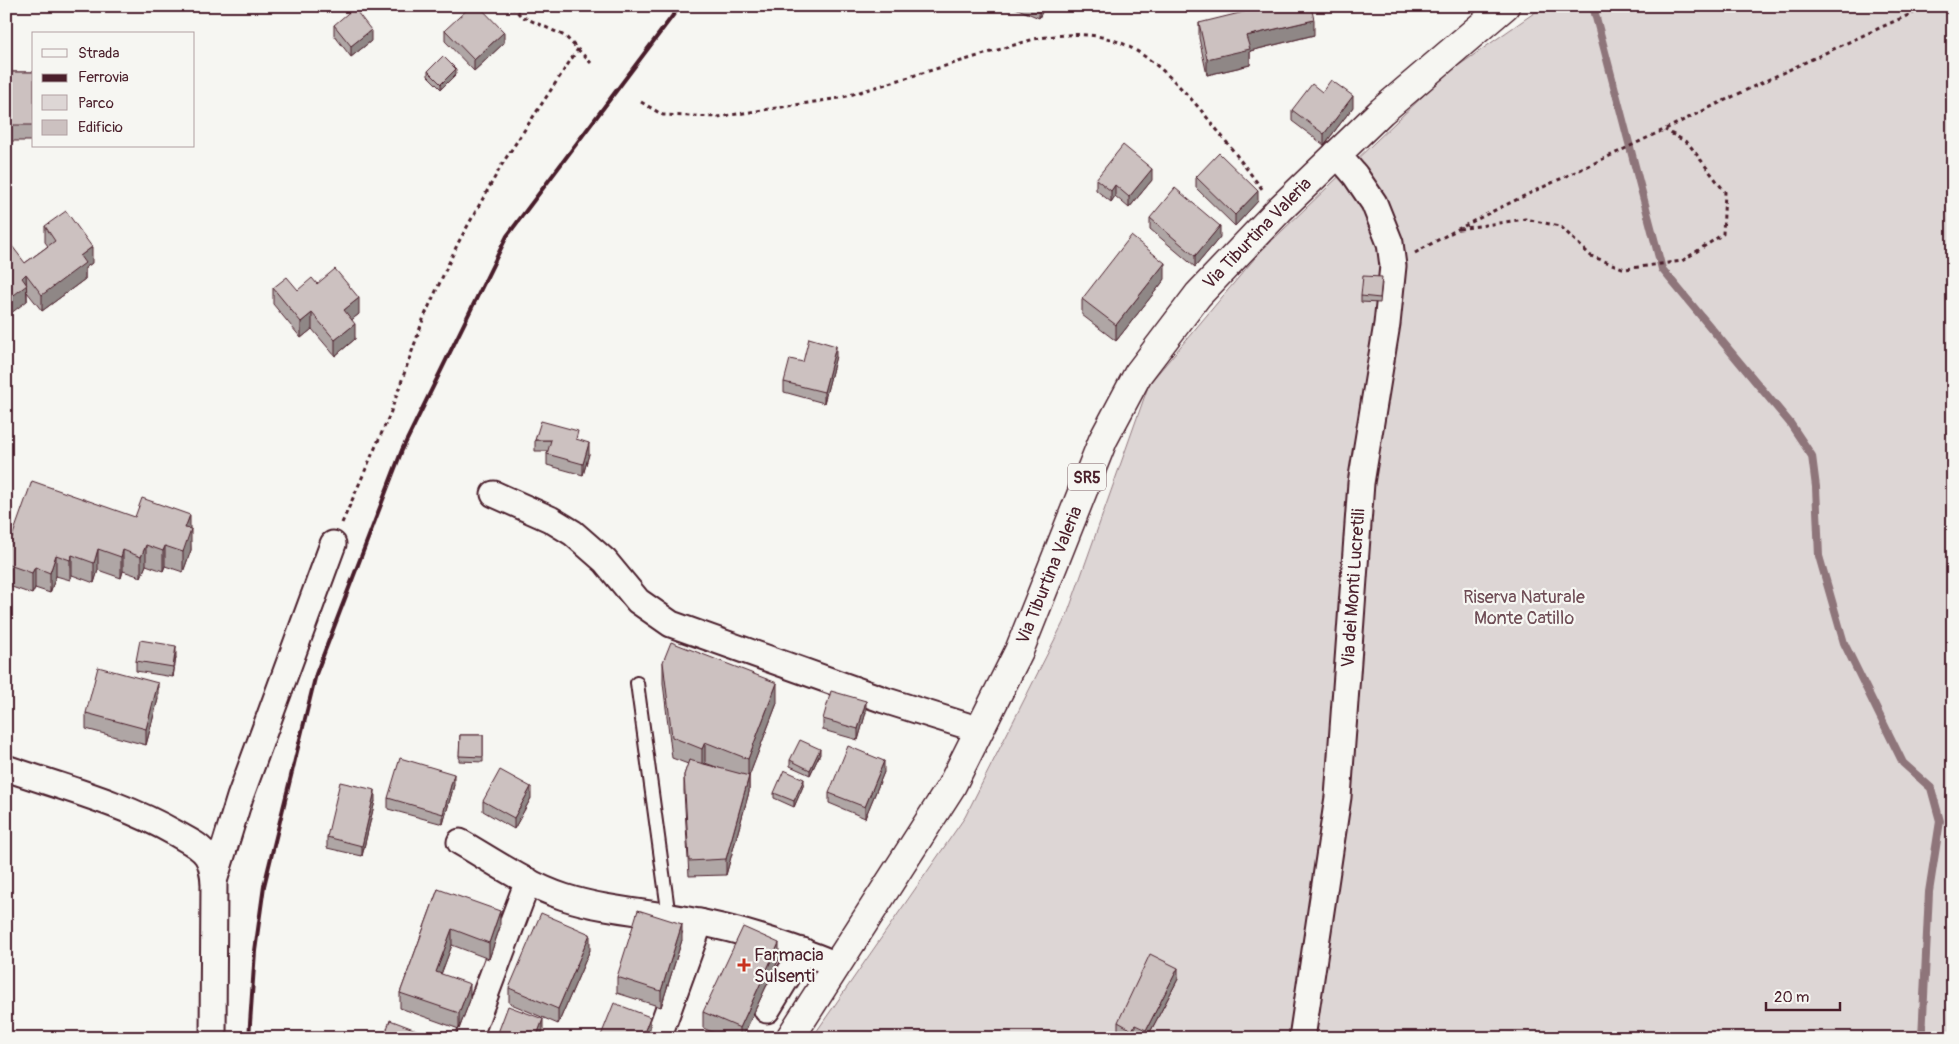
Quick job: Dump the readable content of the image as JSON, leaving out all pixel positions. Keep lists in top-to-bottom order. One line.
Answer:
{"streets":{"main road":["Via Tiburtina Valeria","SR5"],"street":["Via dei Monti Lucretili"]},"crossings":[["Via Tiburtina Valeria","Via dei Monti Lucretili"]],"parks":["Riserva Naturale Monte Catillo"],"places":{"health":["Farmacia Sulsenti"]},"legend":["Strada","Ferrovia","Parco","Edificio"],"scale_bar":"20 m"}
